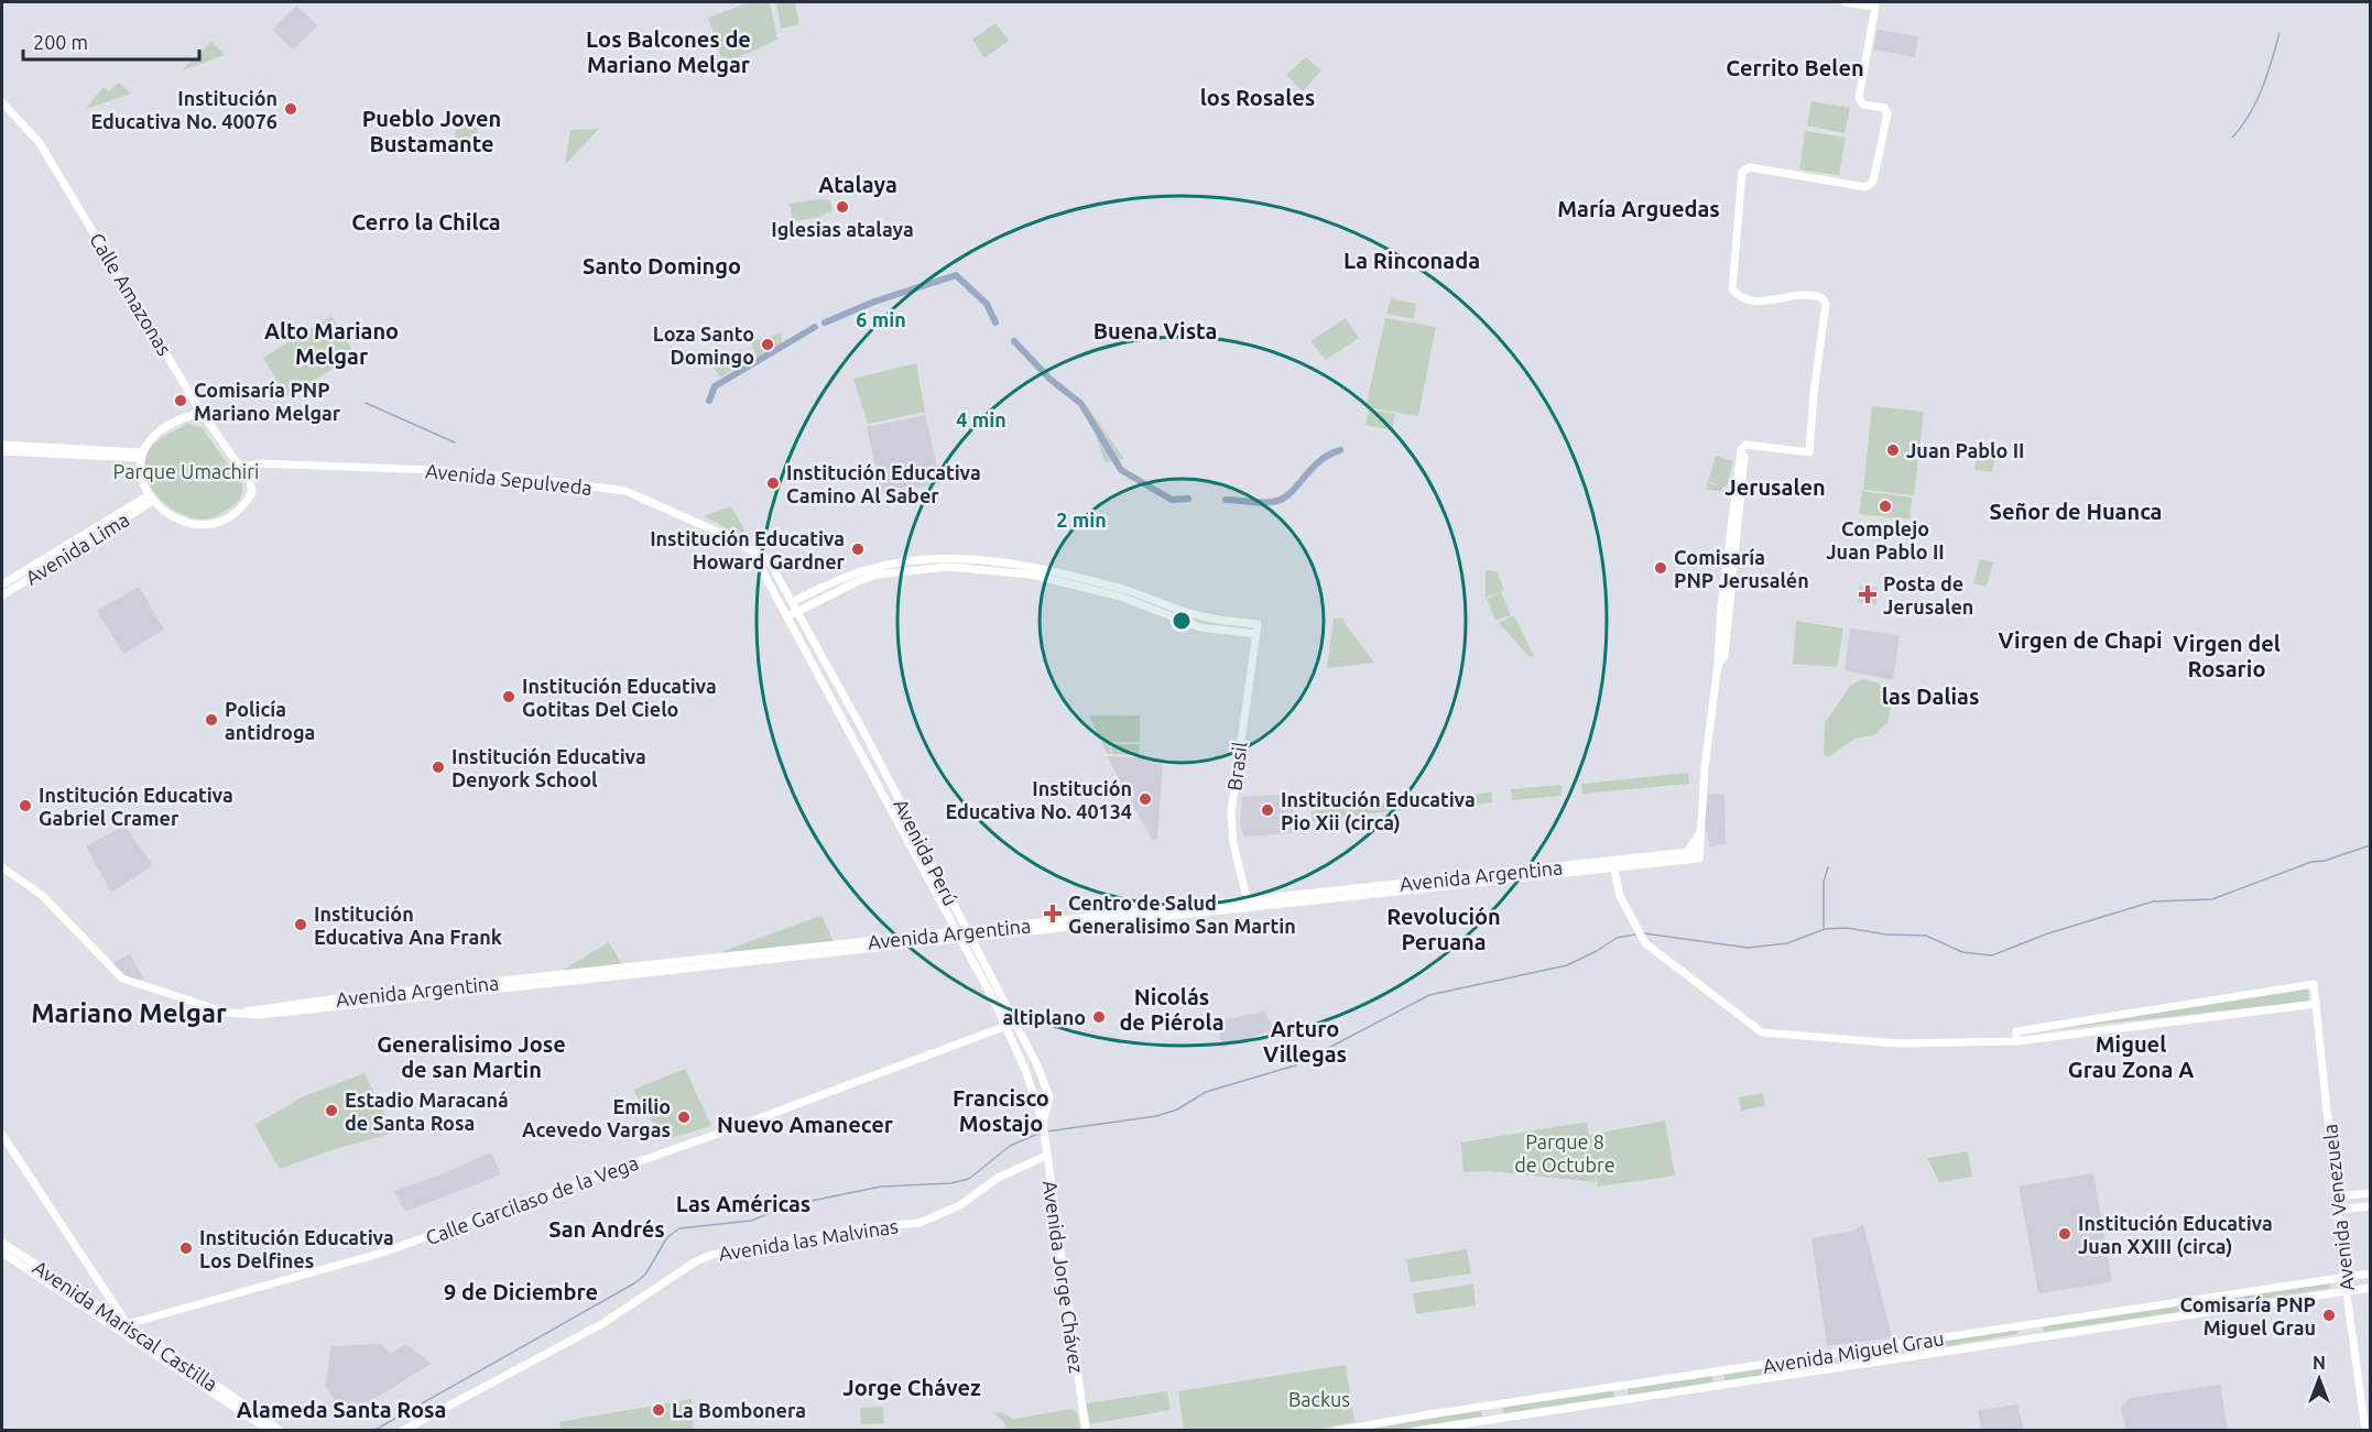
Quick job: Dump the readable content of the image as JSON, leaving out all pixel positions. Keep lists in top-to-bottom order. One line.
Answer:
{"streets":{"street":["Calle Amazonas","Avenida Sepulveda","Avenida Lima","Brasil","Avenida Perú","Avenida Argentina","Calle Garcilaso de la Vega","Avenida Venezuela","Avenida las Malvinas","Avenida Jorge Chávez","Avenida Mariscal Castilla","Avenida Miguel Grau"]},"crossings":[["Calle Amazonas","Avenida Sepulveda"],["Calle Amazonas","Avenida Lima"],["Avenida Sepulveda","Avenida Lima"],["Avenida Sepulveda","Avenida Perú"],["Brasil","Avenida Perú"],["Brasil","Avenida Argentina"],["Avenida Perú","Avenida Argentina"],["Avenida Perú","Calle Garcilaso de la Vega"],["Avenida Perú","Avenida Jorge Chávez"],["Calle Garcilaso de la Vega","Avenida Mariscal Castilla"],["Avenida Venezuela","Avenida Miguel Grau"],["Avenida las Malvinas","Avenida Jorge Chávez"]],"districts":["Los Balcones de Mariano Melgar","Cerrito Belen","los Rosales","Pueblo Joven Bustamante","Atalaya","María Arguedas","Cerro la Chilca","La Rinconada","Santo Domingo","Alto Mariano Melgar","Buena Vista","Jerusalen","Señor de Huanca","Virgen de Chapi","Virgen del Rosario","las Dalias","Revolución Peruana","Nicolás de Piérola","Mariano Melgar","Arturo Villegas","Generalisimo Jose de san Martin","Miguel Grau Zona A","Francisco Mostajo","Nuevo Amanecer","Las Américas","San Andrés","9 de Diciembre","Jorge Chávez","Alameda Santa Rosa"],"parks":["Parque Umachiri","Parque 8 de Octubre","Backus"],"places":{"other":["Institución Educativa No. 40076","Iglesias atalaya","Loza Santo Domingo","Comisaría PNP Mariano Melgar","Juan Pablo II","Institución Educativa Camino Al Saber","Complejo Juan Pablo II","Institución Educativa Howard Gardner","Comisaría PNP Jerusalén","Institución Educativa Gotitas Del Cielo","Policía antidroga","Institución Educativa Denyork School","Institución Educativa No. 40134","Institución Educativa Gabriel Cramer","Institución Educativa Pio Xii (circa)","Institución Educativa Ana Frank","altiplano","Estadio Maracaná de Santa Rosa","Emilio Acevedo Vargas","Institución Educativa Juan XXIII (circa)","Institución Educativa Los Delfines","Comisaría PNP Miguel Grau","La Bombonera"],"health":["Posta de Jerusalen","Centro de Salud Generalisimo San Martin"]},"scale_bar":"200 m","north":"top","rings":["6 min","4 min","2 min"]}
